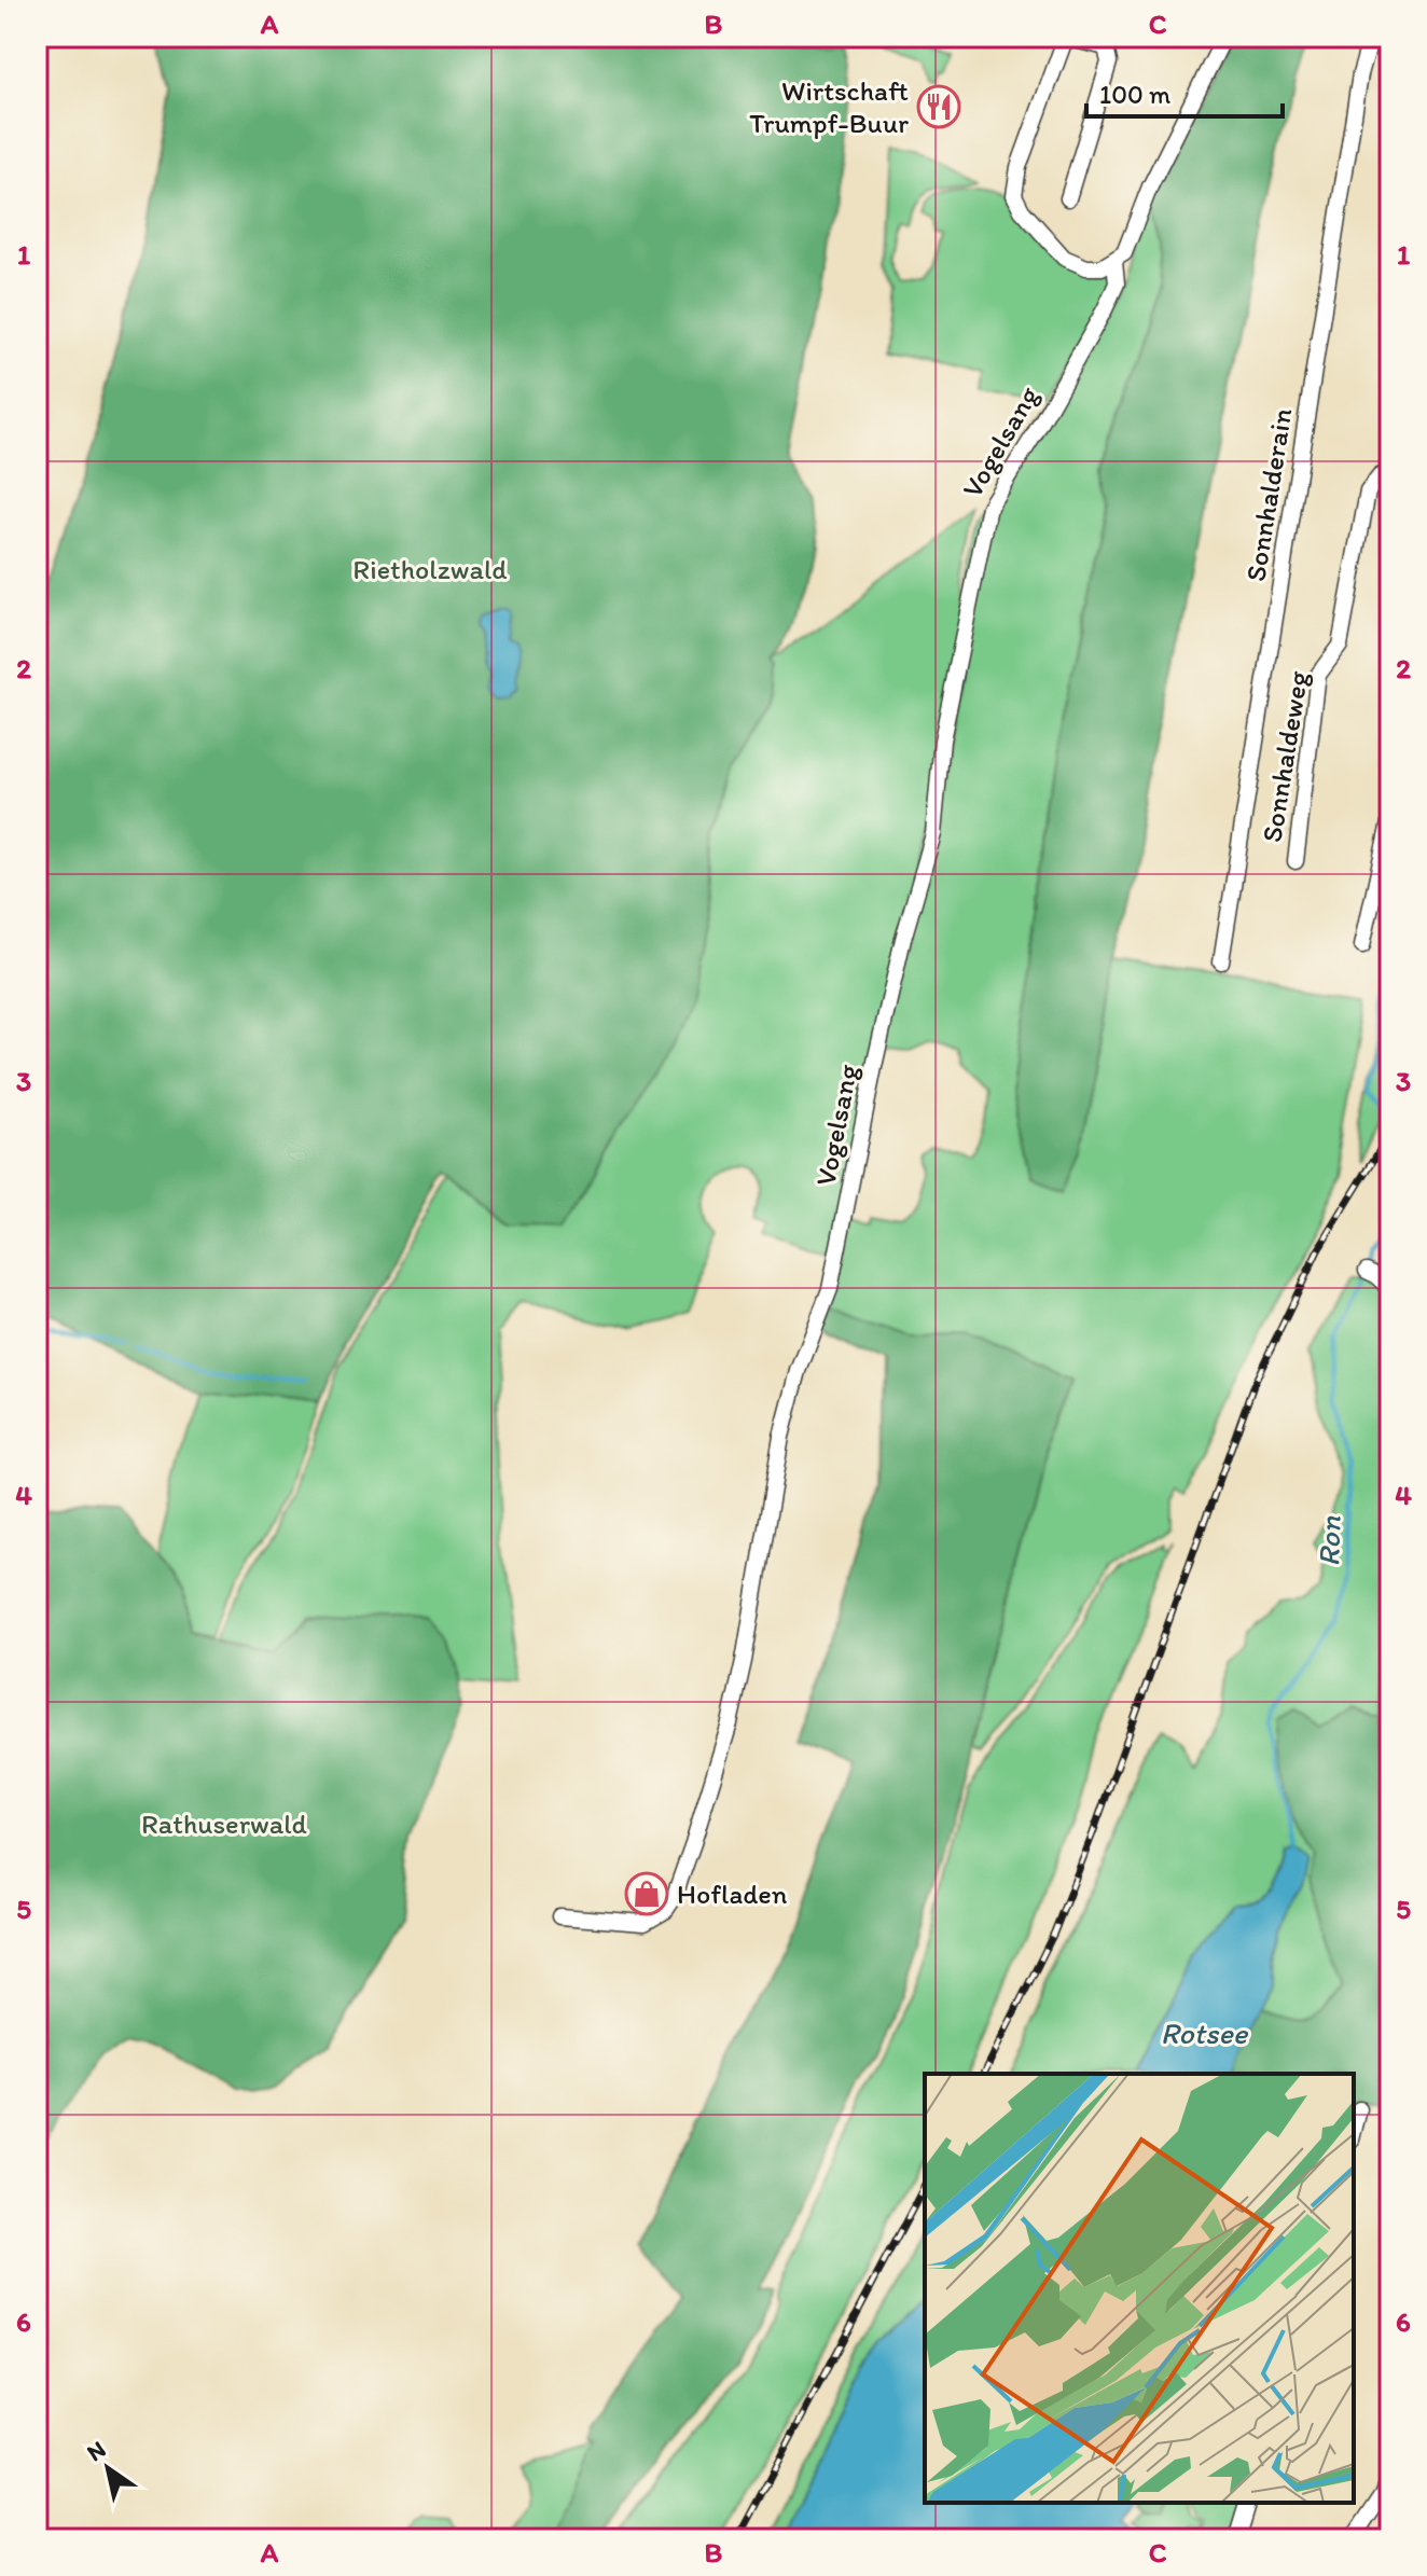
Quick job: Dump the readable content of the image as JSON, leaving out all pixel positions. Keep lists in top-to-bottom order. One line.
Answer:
{"streets":{"street":["Vogelsang","Sonnhalderain","Sonnhaldeweg"]},"water":["Ron","Rotsee"],"parks":["Rietholzwald","Rathuserwald"],"places":{"restaurant":["Wirtschaft Trumpf-Buur"],"shop":["Hofladen"]},"scale_bar":"100 m","north":"top left","grid":{"columns":["A","B","C"],"rows":["1","2","3","4","5","6"]}}
